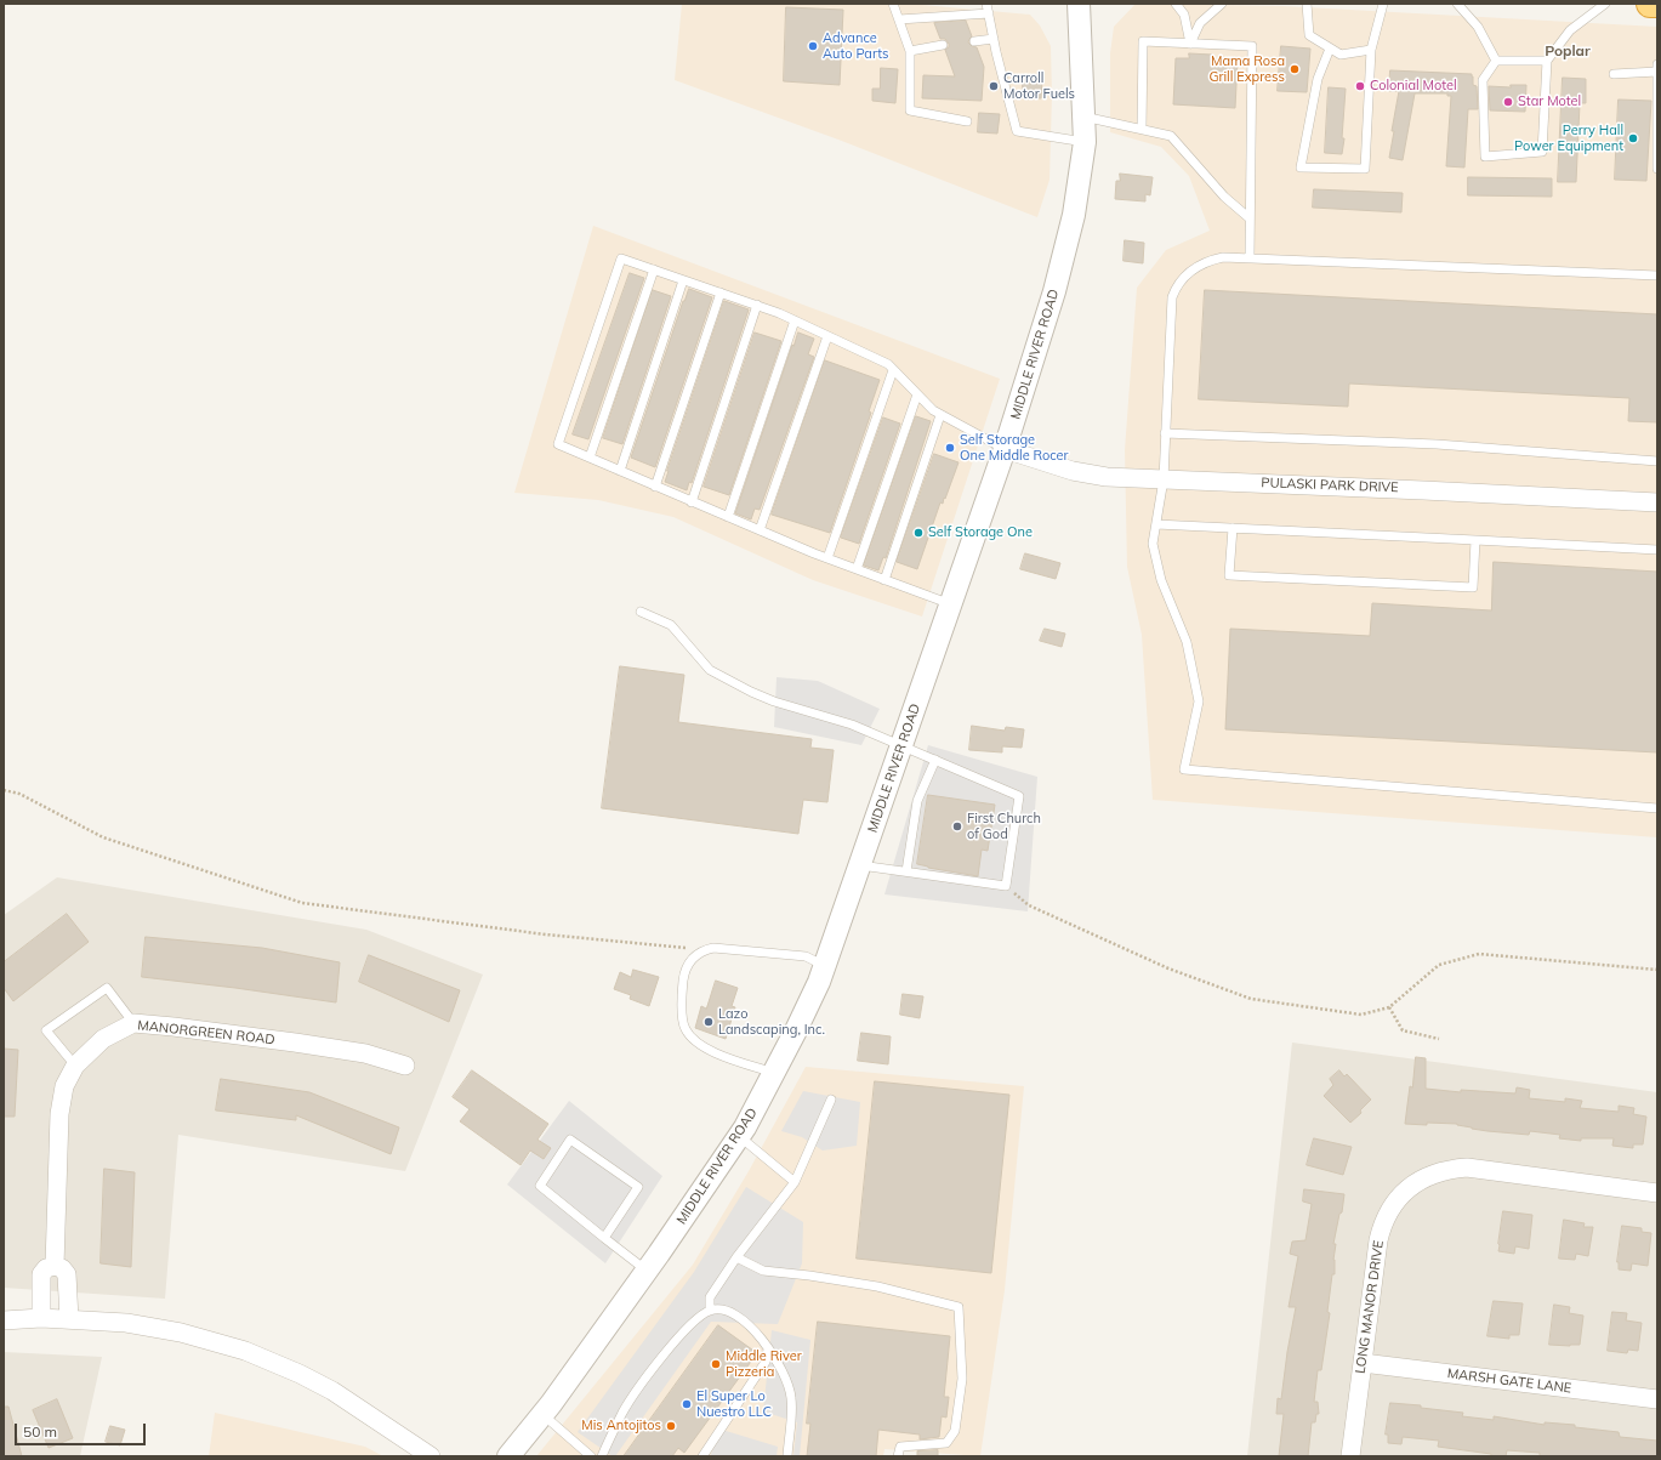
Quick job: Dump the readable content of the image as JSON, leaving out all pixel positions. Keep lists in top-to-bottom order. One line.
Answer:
{"streets":{"street":["MIDDLE RIVER ROAD","PULASKI PARK DRIVE","MANORGREEN ROAD","LONG MANOR DRIVE","MARSH GATE LANE"]},"crossings":[["MIDDLE RIVER ROAD","PULASKI PARK DRIVE"],["LONG MANOR DRIVE","MARSH GATE LANE"]],"districts":["Poplar"],"places":["Advance Auto Parts","Mama Rosa Grill Express","Carroll Motor Fuels","Colonial Motel","Star Motel","Perry Hall Power Equipment","Self Storage One Middle Rocer","Self Storage One","First Church of God","Lazo Landscaping, Inc.","Middle River Pizzeria","El Super Lo Nuestro LLC","Mis Antojitos"],"scale_bar":"50 m"}
